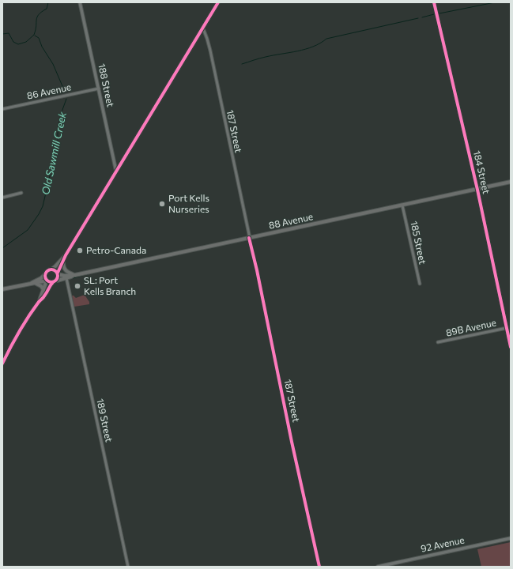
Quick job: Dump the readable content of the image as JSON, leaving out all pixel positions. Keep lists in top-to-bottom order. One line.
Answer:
{"streets":{"main road":["88 Avenue"],"street":["188 Street","86 Avenue","187 Street","184 Street","185 Street","89B Avenue","189 Street","92 Avenue"]},"crossings":[["188 Street","86 Avenue"],["187 Street","88 Avenue"],["184 Street","88 Avenue"],["184 Street","89B Avenue"],["88 Avenue","185 Street"],["88 Avenue","189 Street"]],"water":["Old Sawmill Creek"],"places":["Port Kells Nurseries","Petro-Canada","SL: Port Kells Branch"]}
